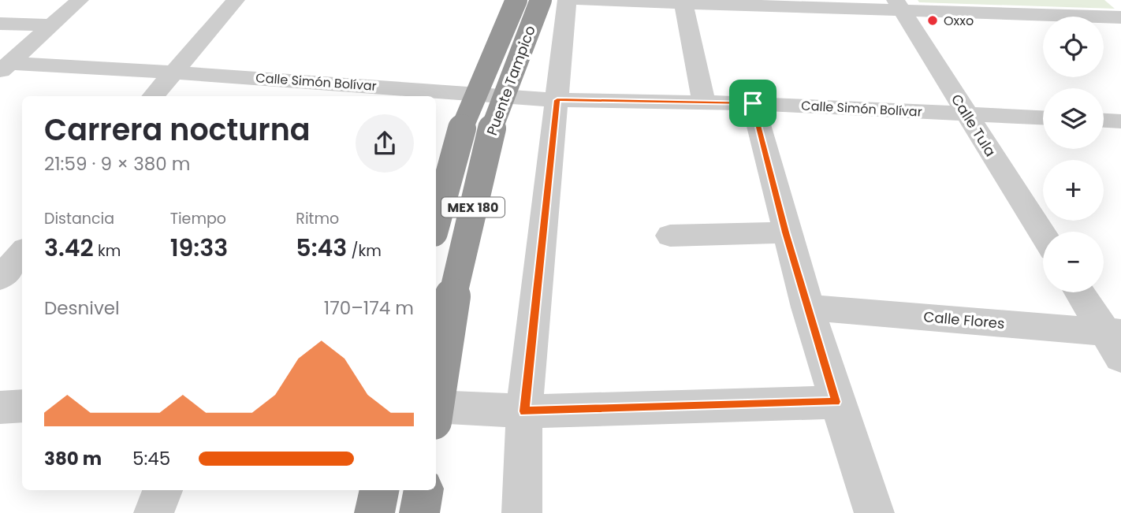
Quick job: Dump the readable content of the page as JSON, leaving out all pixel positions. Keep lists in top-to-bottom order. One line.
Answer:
{"streets":{"highway":["Puente Tampico","MEX 180"],"street":["Calle Simón Bolívar","Calle Tula","Calle Flores"]},"crossings":[["Calle Simón Bolívar","Calle Tula"]],"places":["Oxxo"],"page":{"map_buttons":["+","−"],"heading":["Carrera nocturna","21:59 · 9 × 380 m"],"stats":[["Distancia","3.42 km"],["Tiempo","19:33"],["Ritmo","5:43 /km"]],"chart":["Desnivel","170–174 m"],"list":[{"name":"380 m","note":"5:45"}]}}
